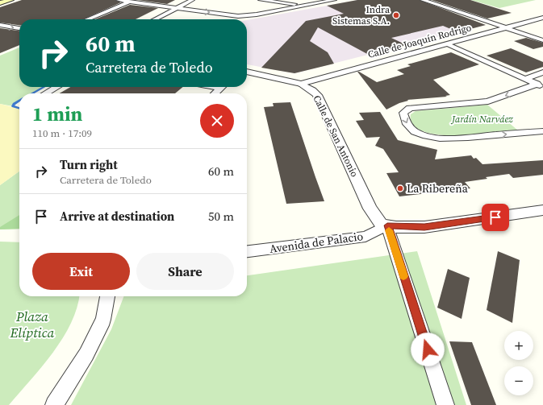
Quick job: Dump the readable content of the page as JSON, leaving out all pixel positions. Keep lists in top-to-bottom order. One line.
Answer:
{"streets":{"street":["Calle de Joaquín Rodrigo","Calle de San Antonio","Avenida de Palacio"]},"crossings":[["Calle de Joaquín Rodrigo","Calle de San Antonio"],["Calle de San Antonio","Avenida de Palacio"]],"parks":["Jardín Narváez","Plaza Elíptica"],"places":["Indra Sistemas S.A.","La Ribereña"],"page":{"turn":["60 m","Carretera de Toledo"],"heading":["1 min","110 m · 17:09"],"list":[{"name":"Turn right","note":"Carretera de Toledo","value":"60 m"},{"name":"Arrive at destination","value":"50 m"}],"buttons":["Exit","Share"],"map_buttons":["+","−"]}}
